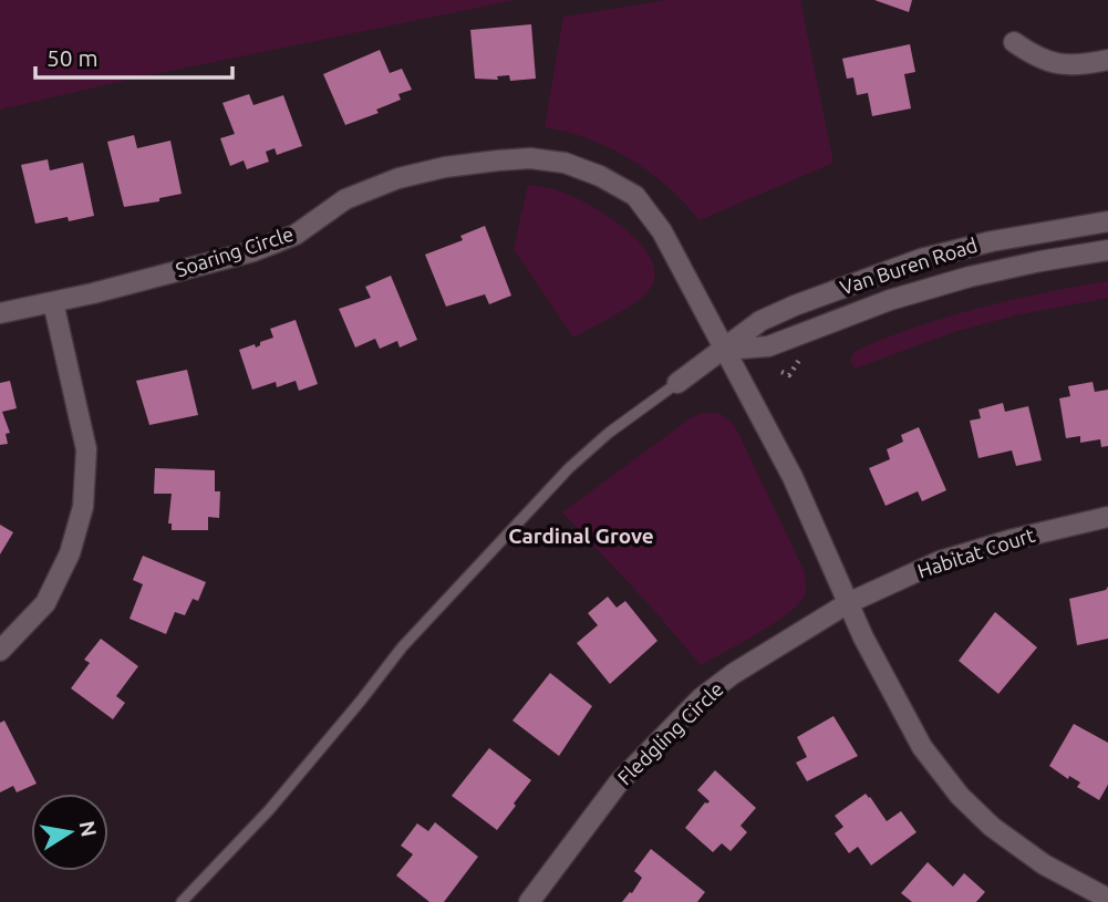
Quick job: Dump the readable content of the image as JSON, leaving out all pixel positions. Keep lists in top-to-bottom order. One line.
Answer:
{"streets":{"street":["Soaring Circle","Van Buren Road","Habitat Court","Fledgling Circle"]},"crossings":[["Soaring Circle","Van Buren Road"],["Habitat Court","Fledgling Circle"]],"districts":["Cardinal Grove"],"scale_bar":"50 m","north":"right"}
